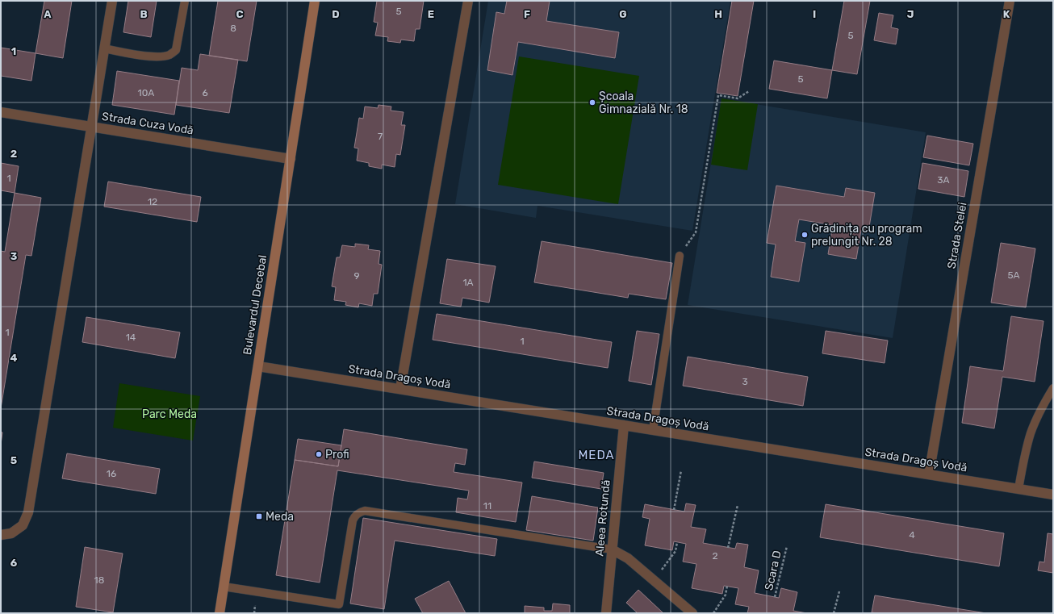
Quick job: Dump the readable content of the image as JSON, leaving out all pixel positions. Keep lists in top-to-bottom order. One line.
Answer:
{"streets":{"main road":["Bulevardul Decebal"],"street":["Strada Cuza Vodă","Strada Stelei","Strada Dragoș Vodă","Aleea Rotundă"],"path":["Scara D"]},"crossings":[["Strada Cuza Vodă","Bulevardul Decebal"],["Strada Stelei","Strada Dragoș Vodă"],["Bulevardul Decebal","Strada Dragoș Vodă"],["Strada Dragoș Vodă","Aleea Rotundă"]],"districts":["MEDA"],"parks":["Parc Meda"],"places":{"other":["Școala Gimnazială Nr. 18","Grădinița cu program prelungit Nr. 28","Profi"],"transit":["Meda"]},"house_numbers":["5","8","5","5","10A","6","7","1","3A","12","5A","9","1A","1","14","1","3","16","11","4","2","18"],"grid":{"columns":["A","B","C","D","E","F","G","H","I","J","K"],"rows":["1","2","3","4","5","6"]}}
